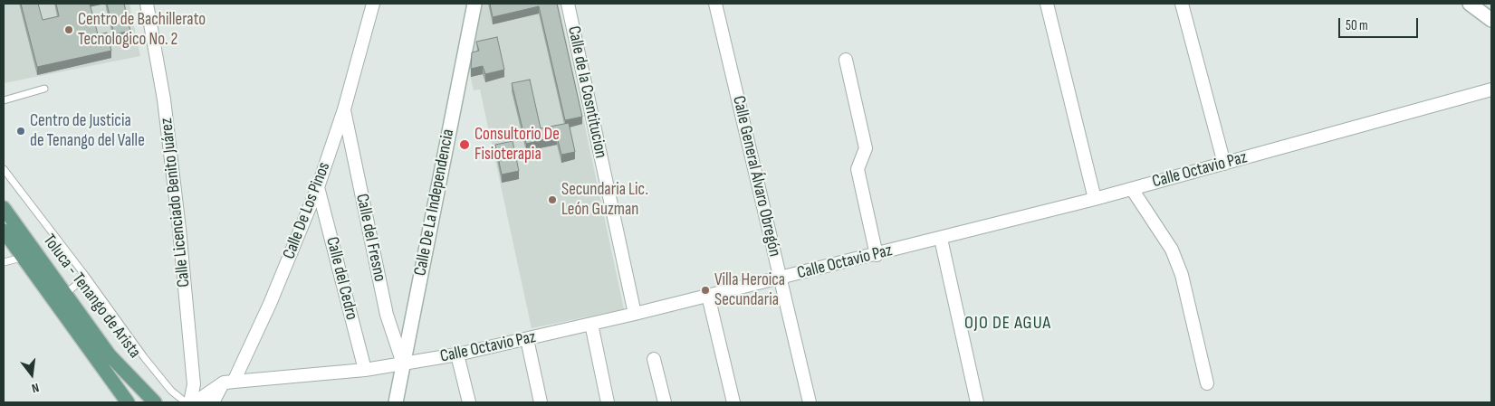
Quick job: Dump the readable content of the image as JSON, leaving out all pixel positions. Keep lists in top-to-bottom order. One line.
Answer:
{"streets":{"main road":["Toluca - Tenango de Arista"],"street":["Calle de la Cosntitucion","Calle Octavio Paz","Calle General Álvaro Obregón","Calle Licenciado Benito Juárez","Calle De La Independencia","Calle De Los Pinos","Calle del Fresno","Calle del Cedro"]},"crossings":[["Calle de la Cosntitucion","Calle Octavio Paz"],["Calle Octavio Paz","Calle General Álvaro Obregón"],["Calle Octavio Paz","Calle De La Independencia"],["Calle Octavio Paz","Calle De Los Pinos"],["Calle Octavio Paz","Calle del Fresno"],["Calle Octavio Paz","Calle del Cedro"],["Calle De La Independencia","Calle del Fresno"],["Calle De Los Pinos","Calle del Fresno"],["Calle De Los Pinos","Calle del Cedro"]],"districts":["OJO DE AGUA"],"places":["Centro de Bachillerato Tecnologico No. 2","Centro de Justicia de Tenango del Valle","Consultorio De Fisioterapia","Secundaria Lic. León Guzman","Villa Heroica Secundaria"],"scale_bar":"50 m","north":"bottom"}
